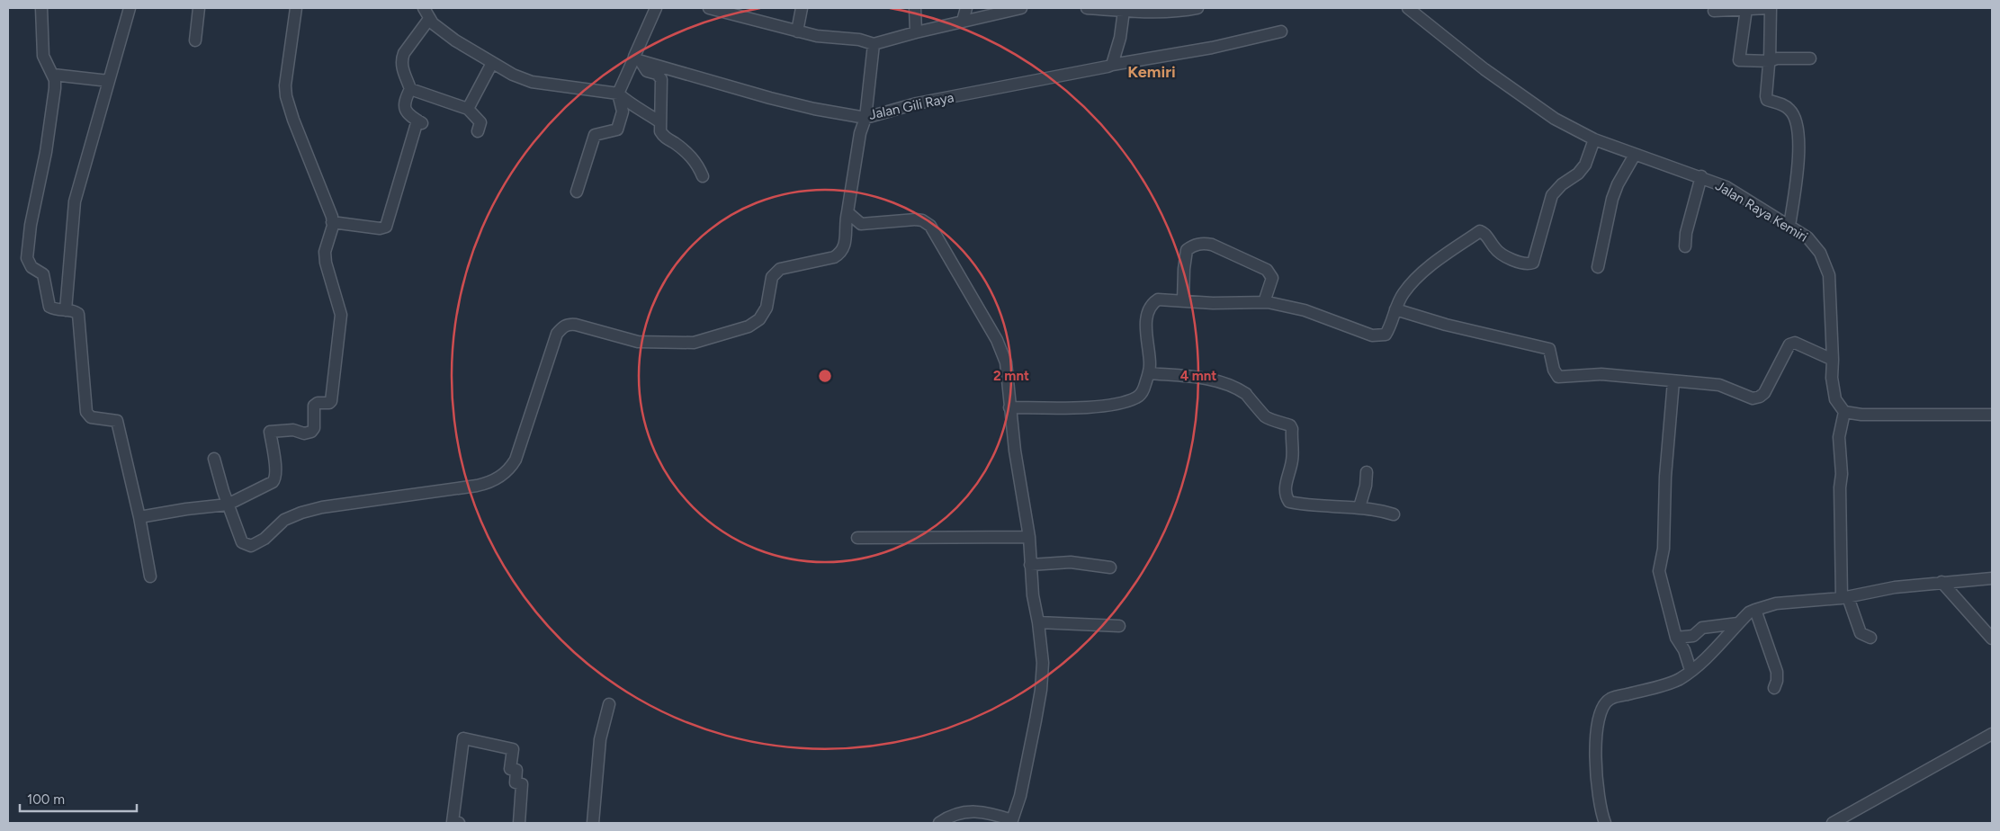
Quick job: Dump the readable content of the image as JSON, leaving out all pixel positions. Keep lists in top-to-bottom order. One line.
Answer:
{"streets":{"street":["Jalan Gili Raya","Jalan Raya Kemiri"]},"districts":["Kemiri"],"scale_bar":"100 m","rings":["2 mnt","4 mnt"]}
